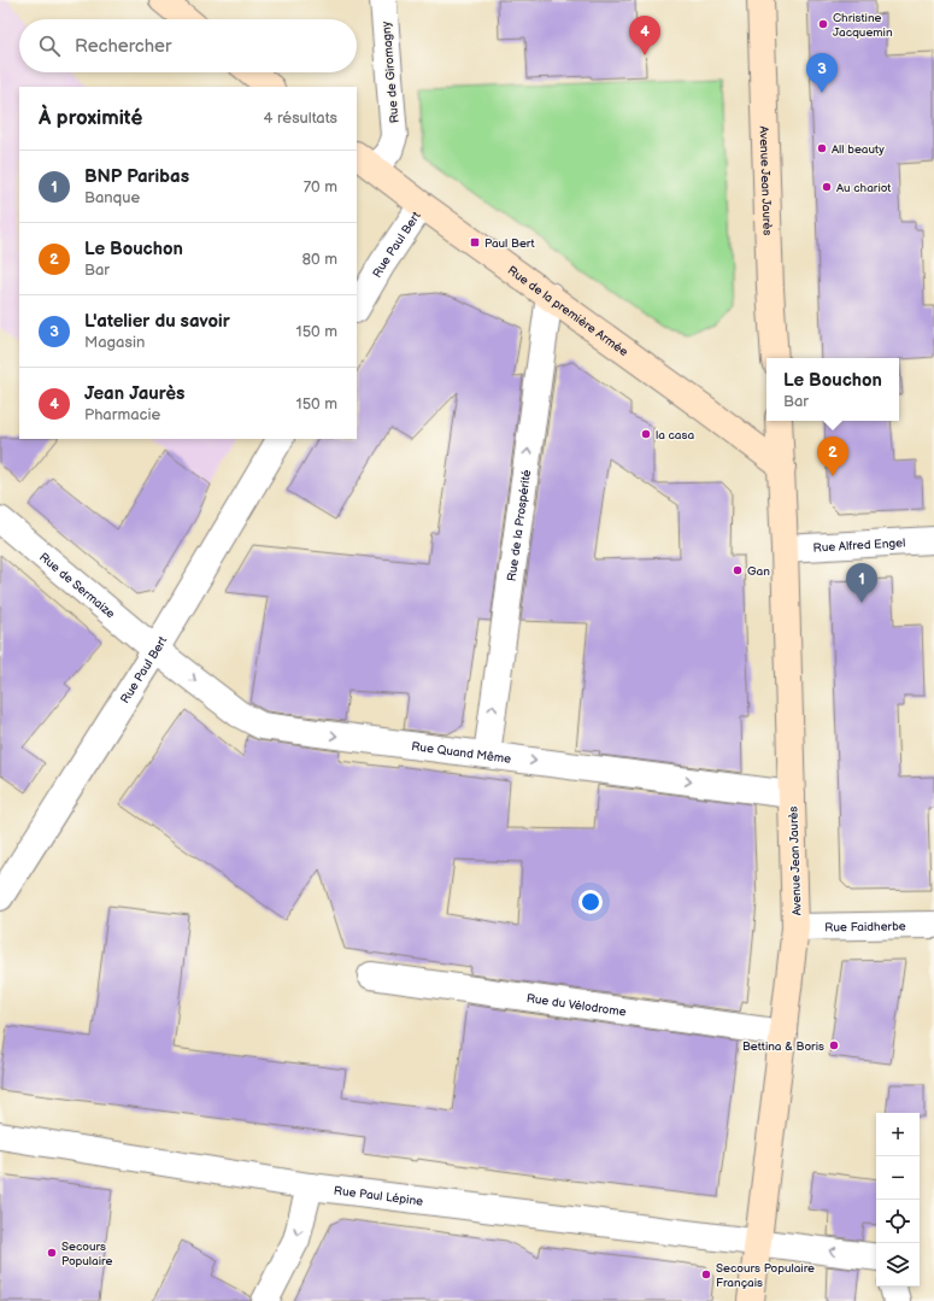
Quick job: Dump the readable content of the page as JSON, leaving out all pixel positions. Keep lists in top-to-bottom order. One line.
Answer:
{"streets":{"main road":["Avenue Jean Jaurès","Rue de la première Armée"],"street":["Rue de Giromagny","Rue Paul Bert","Rue de la Prospérité","Rue Alfred Engel","Rue de Sermaize","Rue Quand Même","Rue Faidherbe","Rue du Vélodrome","Rue Paul Lépine"]},"crossings":[["Rue de Giromagny","Rue de la première Armée"],["Avenue Jean Jaurès","Rue de la première Armée"],["Avenue Jean Jaurès","Rue Alfred Engel"],["Avenue Jean Jaurès","Rue Quand Même"],["Avenue Jean Jaurès","Rue Faidherbe"],["Avenue Jean Jaurès","Rue du Vélodrome"],["Avenue Jean Jaurès","Rue Paul Lépine"],["Rue Paul Bert","Rue de la première Armée"],["Rue Paul Bert","Rue de Sermaize"],["Rue Paul Bert","Rue Quand Même"],["Rue de la première Armée","Rue de la Prospérité"],["Rue de la Prospérité","Rue Quand Même"],["Rue de Sermaize","Rue Quand Même"]],"one_way":["Rue de la Prospérité","Rue Quand Même"],"places":{"other":["Christine Jacquemin","All beauty","Au chariot","la casa","Gan","Bettina & Boris","Secours Populaire","Secours Populaire Français"],"transit":["Paul Bert"]},"page":{"pins":["4","3","2","1"],"search":"Rechercher","heading":["À proximité","4 résultats"],"list":[{"mark":"1","name":"BNP Paribas","note":"Banque","value":"70 m"},{"mark":"2","name":"Le Bouchon","note":"Bar","value":"80 m"},{"mark":"3","name":"L'atelier du savoir","note":"Magasin","value":"150 m"},{"mark":"4","name":"Jean Jaurès","note":"Pharmacie","value":"150 m"}],"popup":["Le Bouchon","Bar"],"map_buttons":["+","−"]}}
